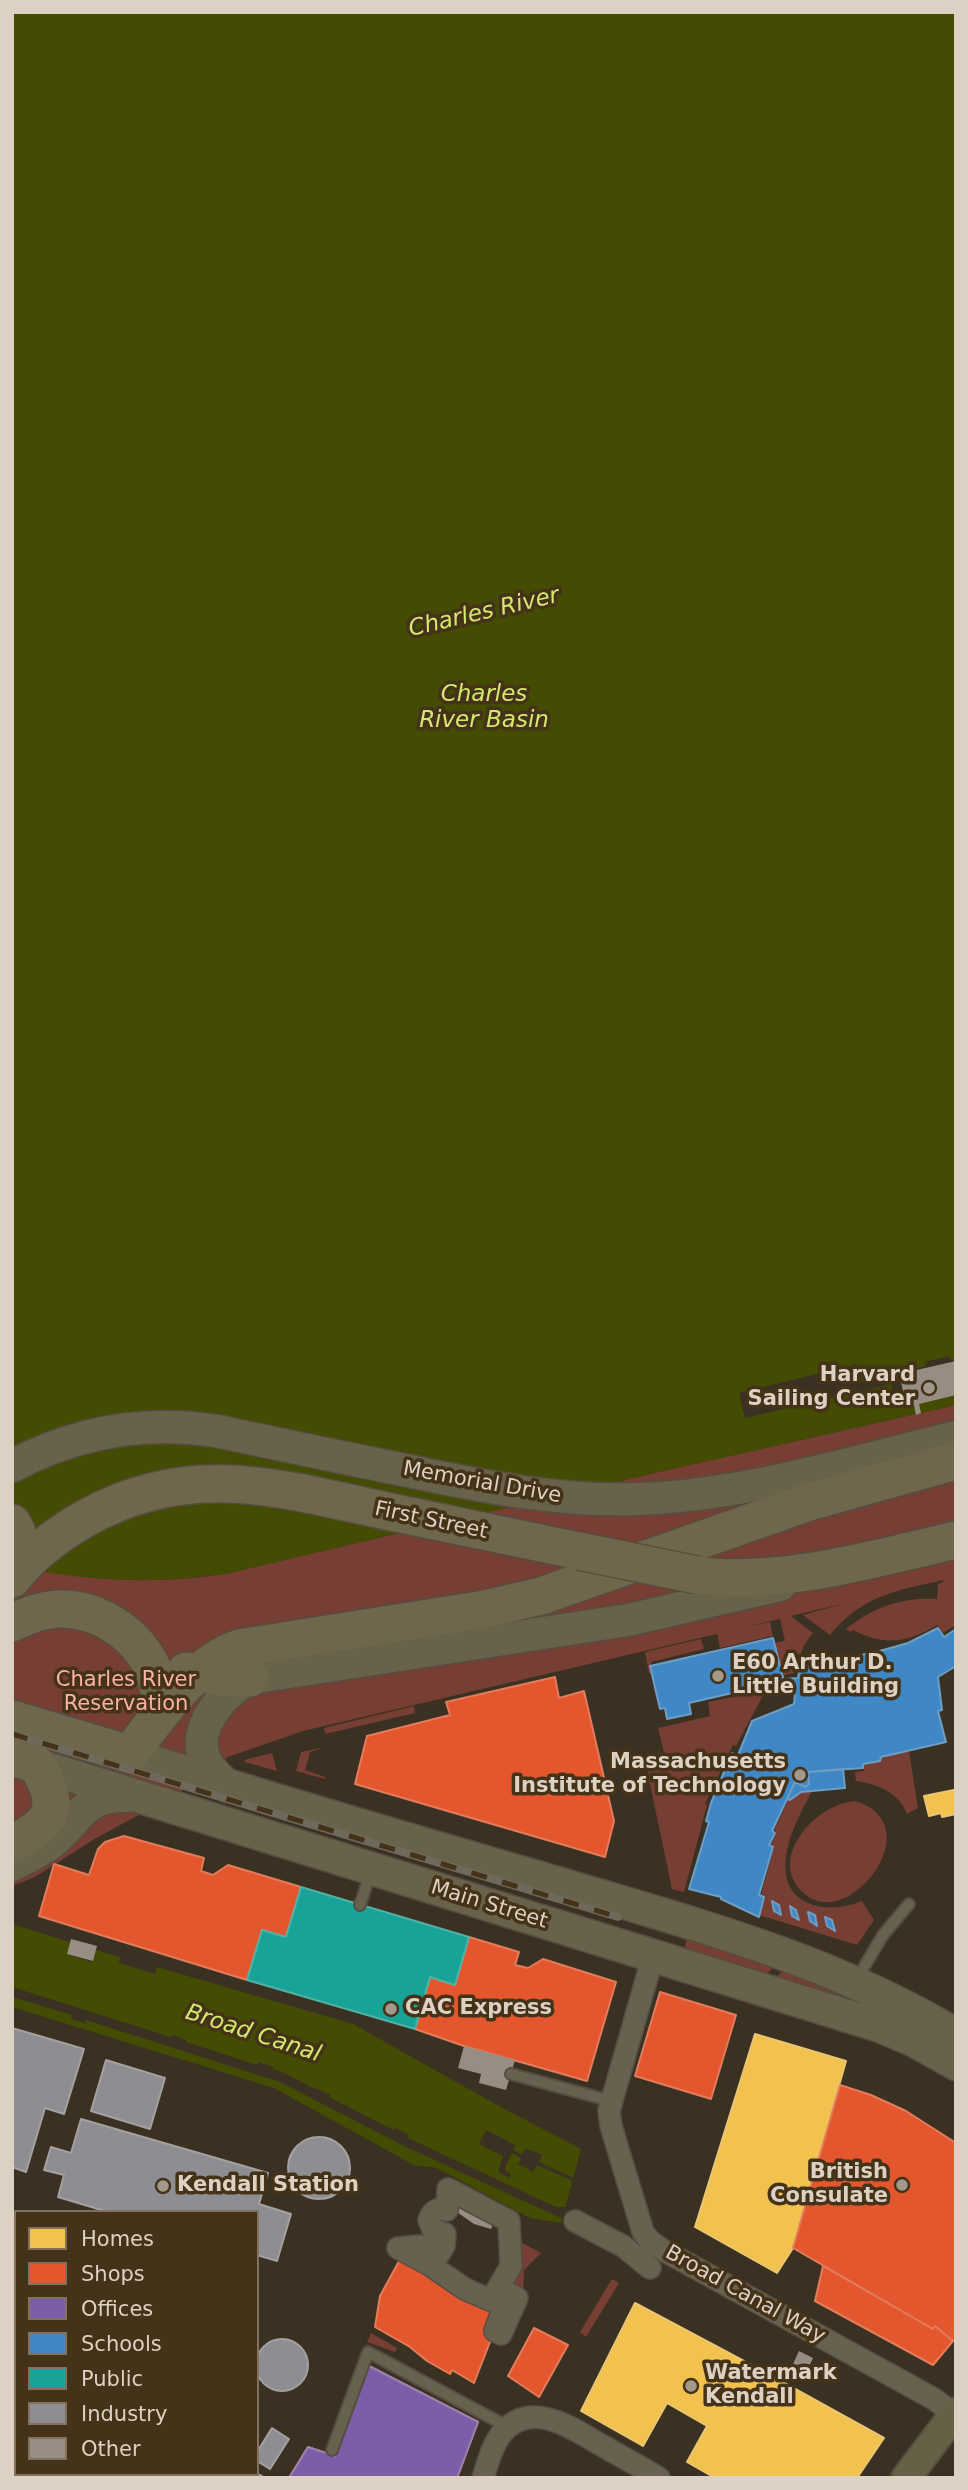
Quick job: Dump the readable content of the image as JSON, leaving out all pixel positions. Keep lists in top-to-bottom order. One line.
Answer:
{"streets":{"highway":["First Street","Main Street"],"main road":["Memorial Drive"],"street":["Broad Canal Way"]},"crossings":[["Main Street","Broad Canal Way"]],"water":["Charles River","Charles River Basin","Broad Canal"],"parks":["Charles River Reservation"],"places":["Harvard Sailing Center","E60 Arthur D. Little Building","Massachusetts Institute of Technology","CAC Express","British Consulate","Kendall Station","Watermark Kendall"],"legend":["Homes","Shops","Offices","Schools","Public","Industry","Other"]}
